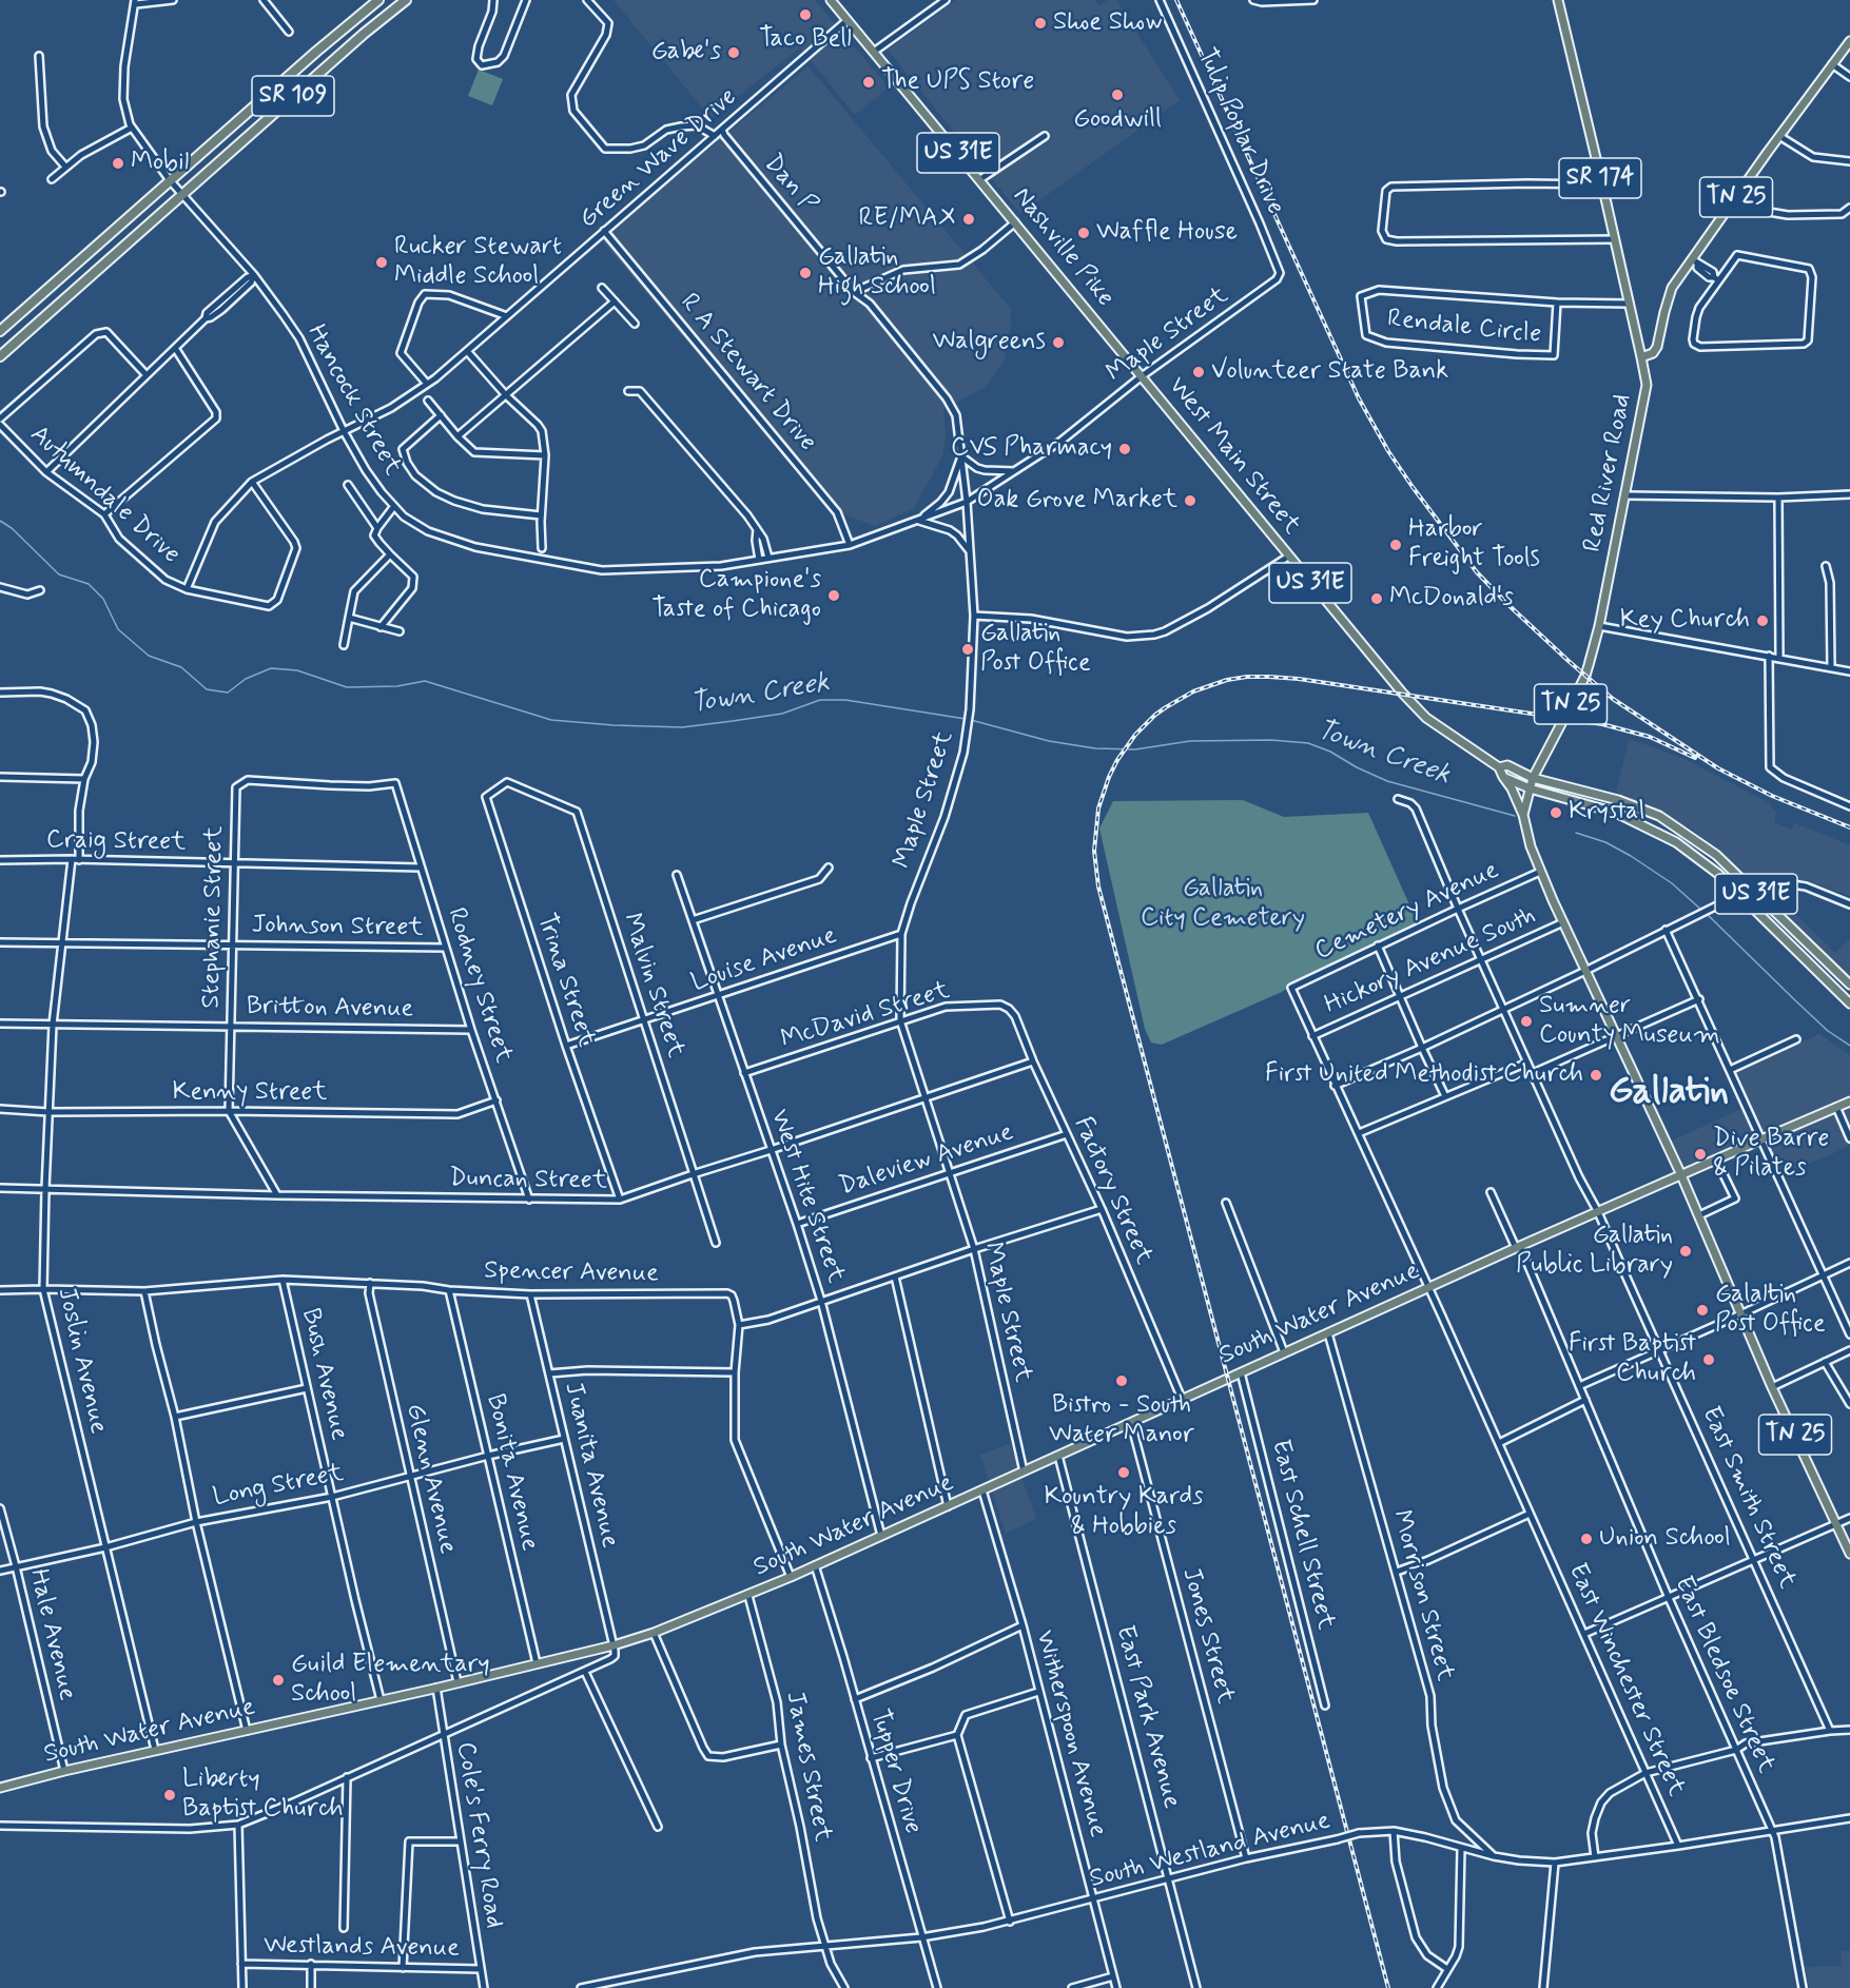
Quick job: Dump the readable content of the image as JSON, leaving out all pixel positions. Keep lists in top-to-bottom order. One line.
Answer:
{"streets":{"highway":["SR 109"],"main road":["US 31E","SR 174","TN 25","Nashville Pike","West Main Street","Red River Road","South Water Avenue"],"street":["Tulip Poplar Drive","Green Wave Drive","Dan P","Rendale Circle","Maple Street","R A Stewart Drive","Hancock Street","Autumndale Drive","Craig Street","Cemetery Avenue","Stephanie Street","Johnson Street","Louise Avenue","Hickory Avenue South","Trina Street","Rodney Street","Malvin Street","Britton Avenue","McDavid Street","Kenny Street","Daleview Avenue","Duncan Street","Factory Street","West Hite Street","Spencer Avenue","Joslin Avenue","Bush Avenue","Juanita Avenue","Bonita Avenue","Glenn Avenue","Long Street","East Smith Street","East Schell Street","Morrison Street","Hale Avenue","Jones Street","East Bledsoe Street","East Winchester Street","East Park Avenue","Witherspoon Avenue","James Street","Tupper Drive","Cole's Ferry Road","South Westland Avenue","Westlands Avenue"]},"crossings":[["SR 109","Hancock Street"],["Tulip Poplar Drive","Maple Street"],["US 31E","West Main Street"],["US 31E","Red River Road"],["Green Wave Drive","Dan P"],["Green Wave Drive","Nashville Pike"],["Green Wave Drive","R A Stewart Drive"],["Green Wave Drive","Hancock Street"],["Green Wave Drive","Autumndale Drive"],["SR 174","TN 25"],["SR 174","Rendale Circle"],["SR 174","Red River Road"],["Dan P","Maple Street"],["Dan P","Hancock Street"],["TN 25","Red River Road"],["TN 25","Cemetery Avenue"],["TN 25","Hickory Avenue South"],["TN 25","South Water Avenue"],["Nashville Pike","Maple Street"],["Nashville Pike","West Main Street"],["Maple Street","Hancock Street"],["Maple Street","West Main Street"],["Maple Street","Louise Avenue"],["Maple Street","McDavid Street"],["Maple Street","Daleview Avenue"],["Maple Street","Duncan Street"],["Maple Street","South Water Avenue"],["R A Stewart Drive","Hancock Street"],["Craig Street","Stephanie Street"],["Craig Street","Rodney Street"],["Craig Street","Joslin Avenue"],["Cemetery Avenue","East Smith Street"],["Cemetery Avenue","East Winchester Street"],["Stephanie Street","Johnson Street"],["Stephanie Street","Rodney Street"],["Stephanie Street","Britton Avenue"],["Stephanie Street","Kenny Street"],["Johnson Street","Rodney Street"],["Johnson Street","Joslin Avenue"],["Louise Avenue","Trina Street"],["Louise Avenue","Malvin Street"],["Louise Avenue","West Hite Street"],["Hickory Avenue South","East Smith Street"],["Hickory Avenue South","East Winchester Street"],["Trina Street","Malvin Street"],["Trina Street","Duncan Street"],["Rodney Street","Britton Avenue"],["Rodney Street","Kenny Street"],["Rodney Street","Duncan Street"],["Malvin Street","Duncan Street"],["Britton Avenue","Joslin Avenue"],["McDavid Street","Factory Street"],["McDavid Street","West Hite Street"],["Kenny Street","Joslin Avenue"],["Daleview Avenue","Factory Street"],["Daleview Avenue","West Hite Street"],["Duncan Street","Factory Street"],["Duncan Street","West Hite Street"],["Duncan Street","Joslin Avenue"],["Factory Street","South Water Avenue"],["West Hite Street","South Water Avenue"],["Spencer Avenue","Joslin Avenue"],["Spencer Avenue","Bush Avenue"],["Spencer Avenue","Juanita Avenue"],["Spencer Avenue","Bonita Avenue"],["Spencer Avenue","Glenn Avenue"],["South Water Avenue","Joslin Avenue"],["South Water Avenue","Bush Avenue"],["South Water Avenue","Juanita Avenue"],["South Water Avenue","Bonita Avenue"],["South Water Avenue","Glenn Avenue"],["South Water Avenue","East Smith Street"],["South Water Avenue","East Schell Street"],["South Water Avenue","Morrison Street"],["South Water Avenue","Hale Avenue"],["South Water Avenue","Jones Street"],["South Water Avenue","East Bledsoe Street"],["South Water Avenue","East Winchester Street"],["South Water Avenue","East Park Avenue"],["South Water Avenue","Witherspoon Avenue"],["South Water Avenue","James Street"],["South Water Avenue","Tupper Drive"],["South Water Avenue","Cole's Ferry Road"],["Joslin Avenue","Long Street"],["Bush Avenue","Long Street"],["Juanita Avenue","Long Street"],["Bonita Avenue","Long Street"],["Glenn Avenue","Long Street"],["Long Street","Hale Avenue"],["Morrison Street","South Westland Avenue"],["Jones Street","South Westland Avenue"],["East Bledsoe Street","South Westland Avenue"],["East Winchester Street","South Westland Avenue"],["East Park Avenue","South Westland Avenue"],["Witherspoon Avenue","South Westland Avenue"],["James Street","South Westland Avenue"],["Tupper Drive","South Westland Avenue"],["Cole's Ferry Road","Westlands Avenue"]],"districts":["Gallatin"],"water":["Town Creek"],"parks":["Gallatin City Cemetery"],"places":["Taco Bell","Shoe Show","Gabe's","The UPS Store","Goodwill","Mobil","RE/MAX","Waffle House","Rucker Stewart Middle School","Gallatin High School","Walgreens","Volunteer State Bank","CVS Pharmacy","Oak Grove Market","Harbor Freight Tools","Campione's Taste of Chicago","McDonald's","Key Church","Gallatin Post Office","Krystal","Sumner County Museum","First United Methodist Church","Dive Barre & Pilates","Gallatin Public Library","Galaltin Post Office","First Baptist Church","Bistro - South Water Manor","Kountry Kards & Hobbies","Union School","Guild Elementary School","Liberty Baptist Church"]}
